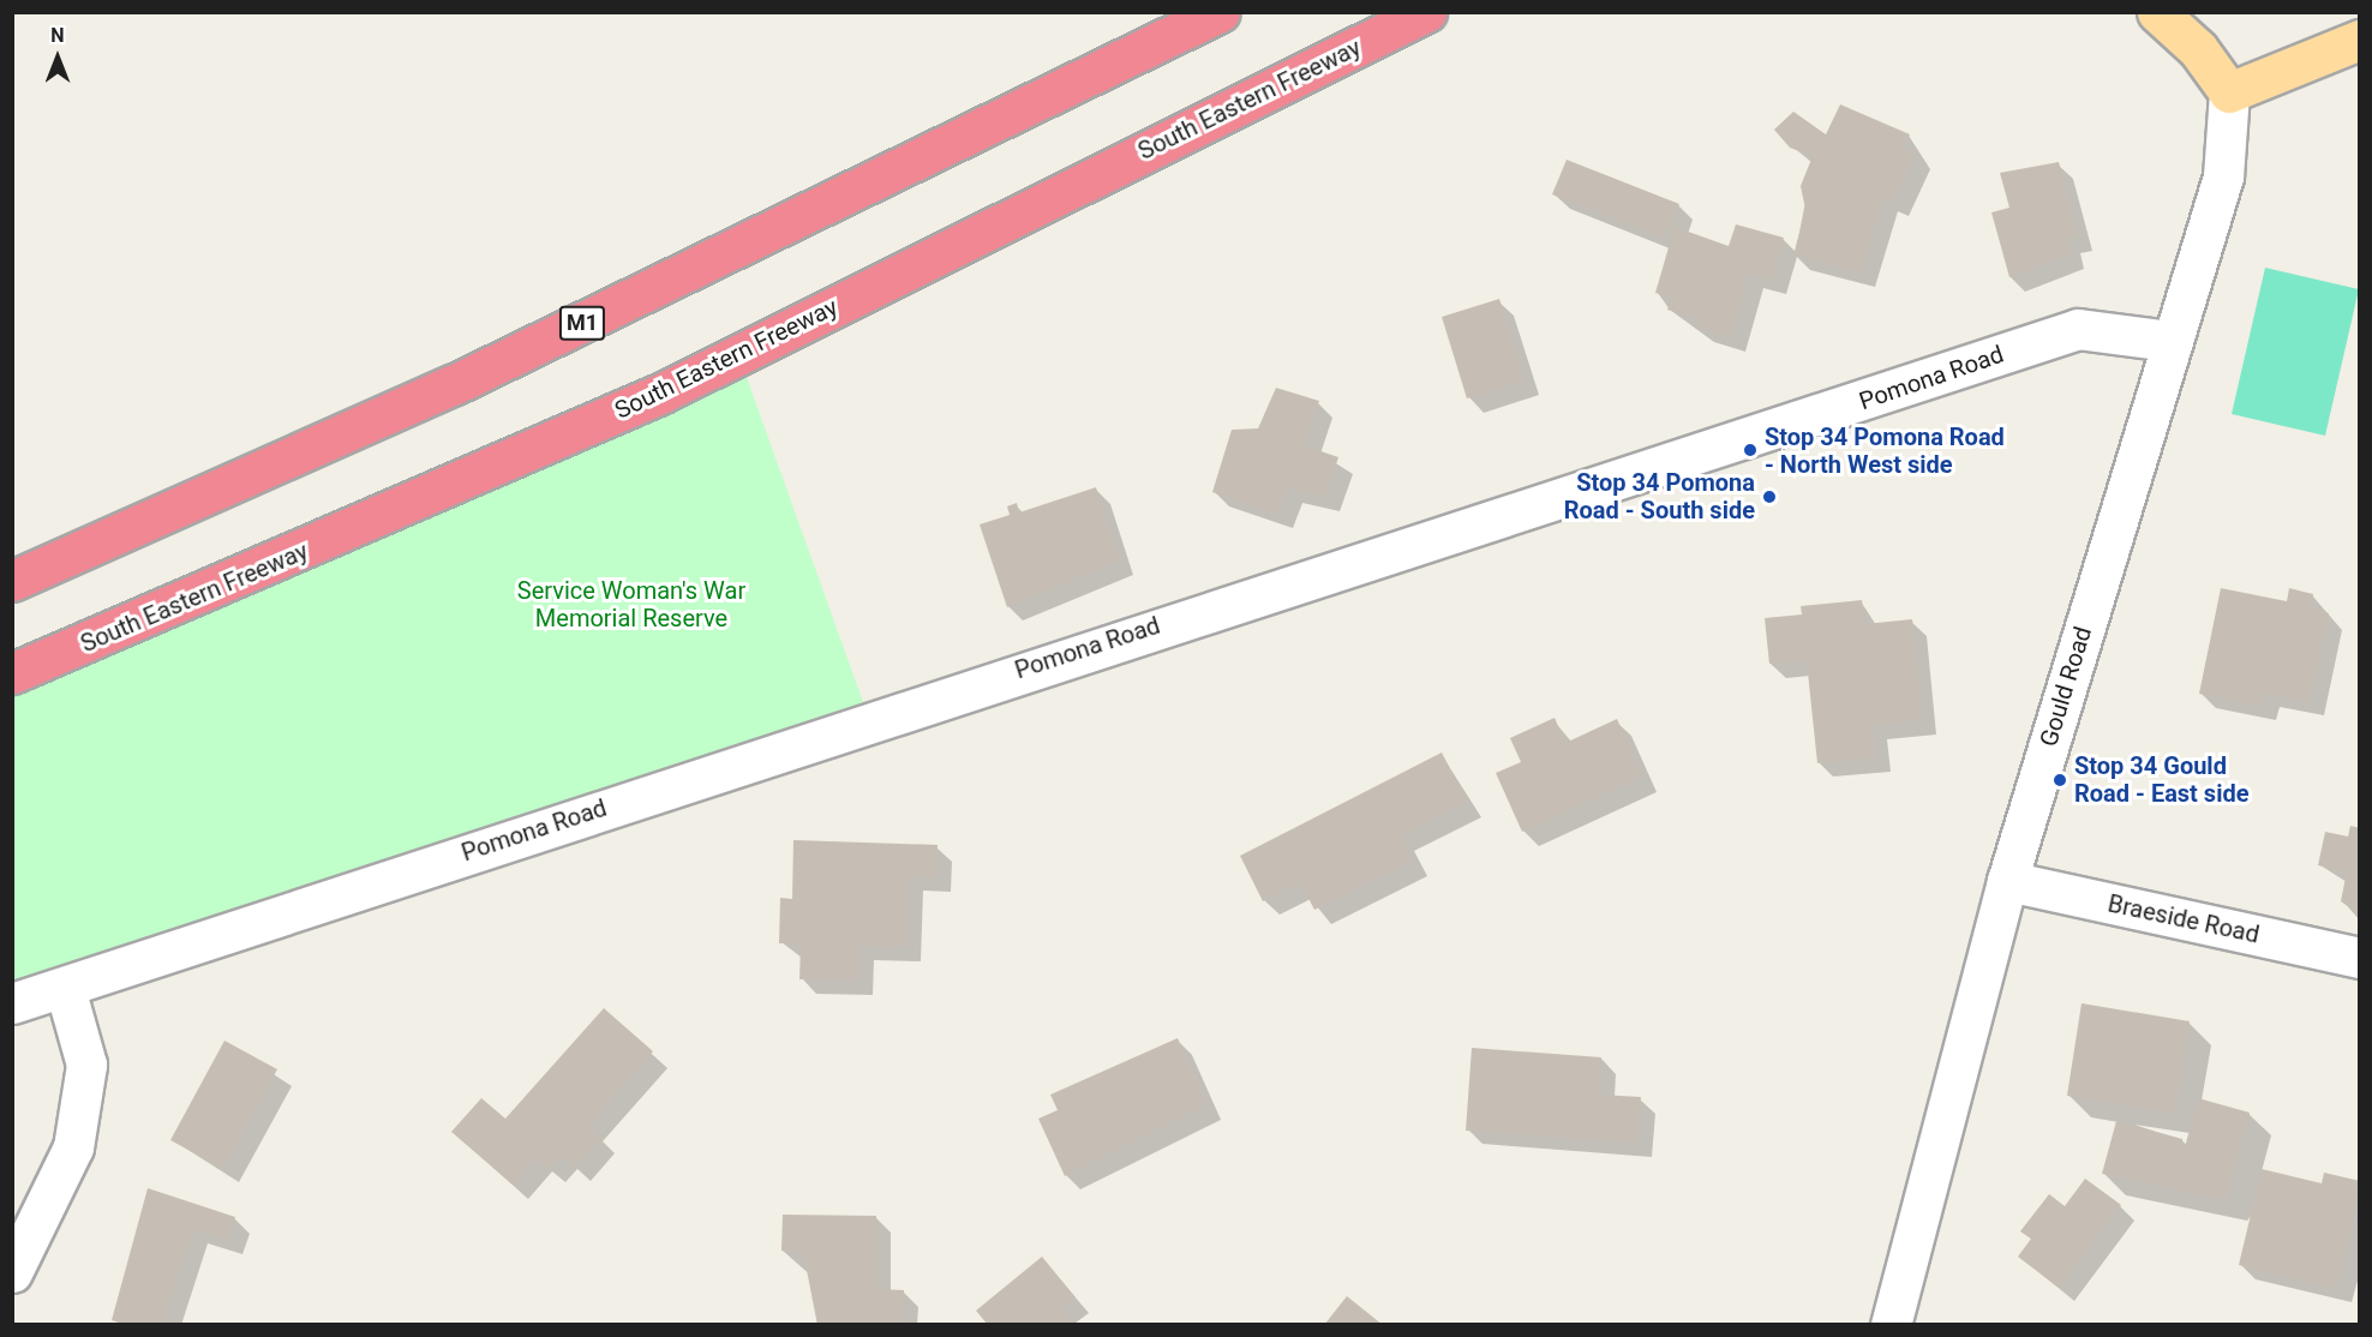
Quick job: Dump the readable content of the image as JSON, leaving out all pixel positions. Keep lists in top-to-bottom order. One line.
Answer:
{"streets":{"highway":["South Eastern Freeway","M1"],"street":["Pomona Road","Gould Road","Braeside Road"]},"crossings":[["Pomona Road","Gould Road"],["Gould Road","Braeside Road"]],"parks":["Service Woman's War Memorial Reserve"],"places":["Stop 34 Pomona Road - North West side","Stop 34 Pomona Road - South side","Stop 34 Gould Road - East side"],"north":"top"}
